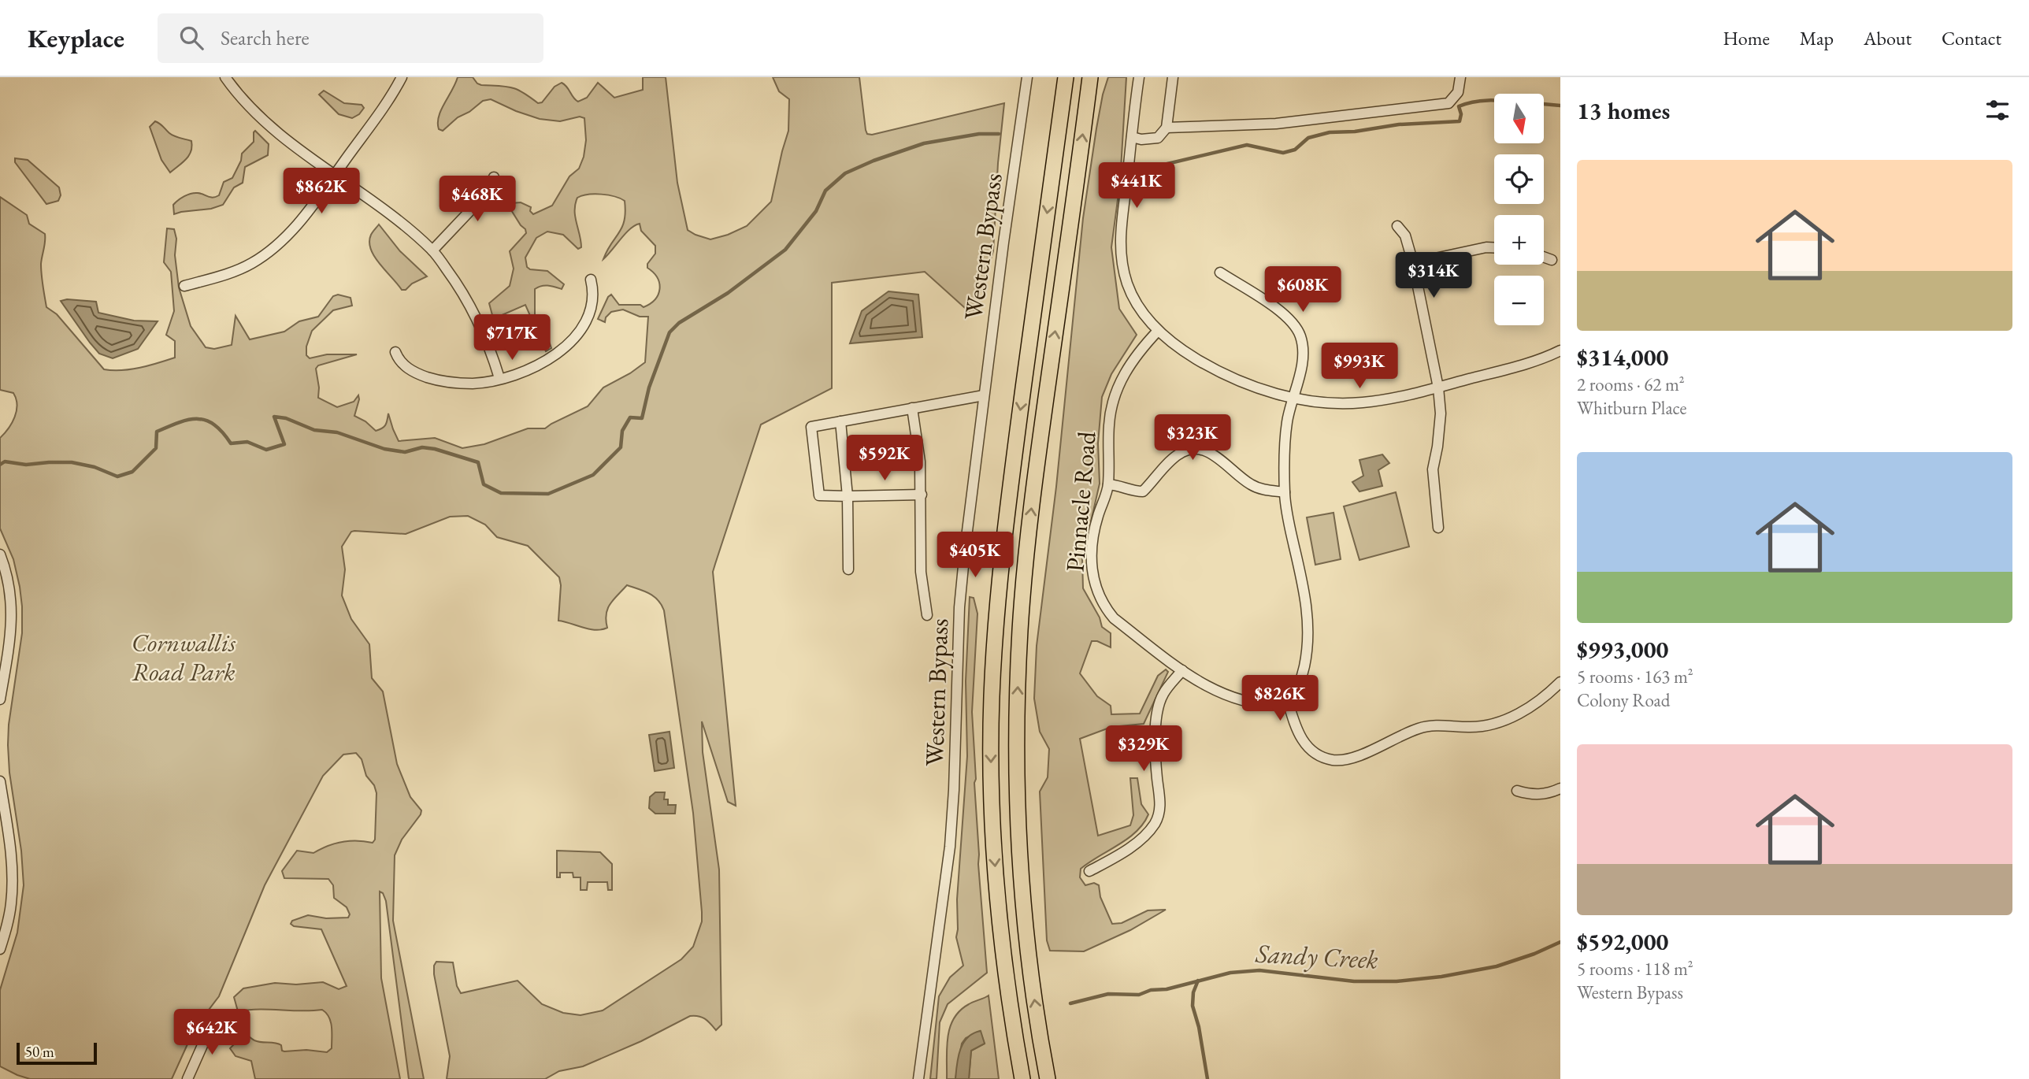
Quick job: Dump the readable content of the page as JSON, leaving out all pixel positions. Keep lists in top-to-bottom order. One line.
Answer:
{"streets":{"street":["Western Bypass","Pinnacle Road"]},"water":["Sandy Creek"],"parks":["Cornwallis Road Park"],"scale_bar":"50 m","north":"bottom","page":{"header":"Keyplace","search":"Search here","nav":["Home","Map","About","Contact"],"heading":"13 homes","map_buttons":["+","−"],"list":[{"name":"$314,000","note":"2 rooms · 62 m² · Whitburn Place"},{"name":"$993,000","note":"5 rooms · 163 m² · Colony Road"},{"name":"$592,000","note":"5 rooms · 118 m² · Western Bypass"}],"price":["$441K","$862K","$468K","$314K","$608K","$717K","$993K","$323K","$592K","$405K","$826K","$329K","$642K"],"scale":"50 m"}}
